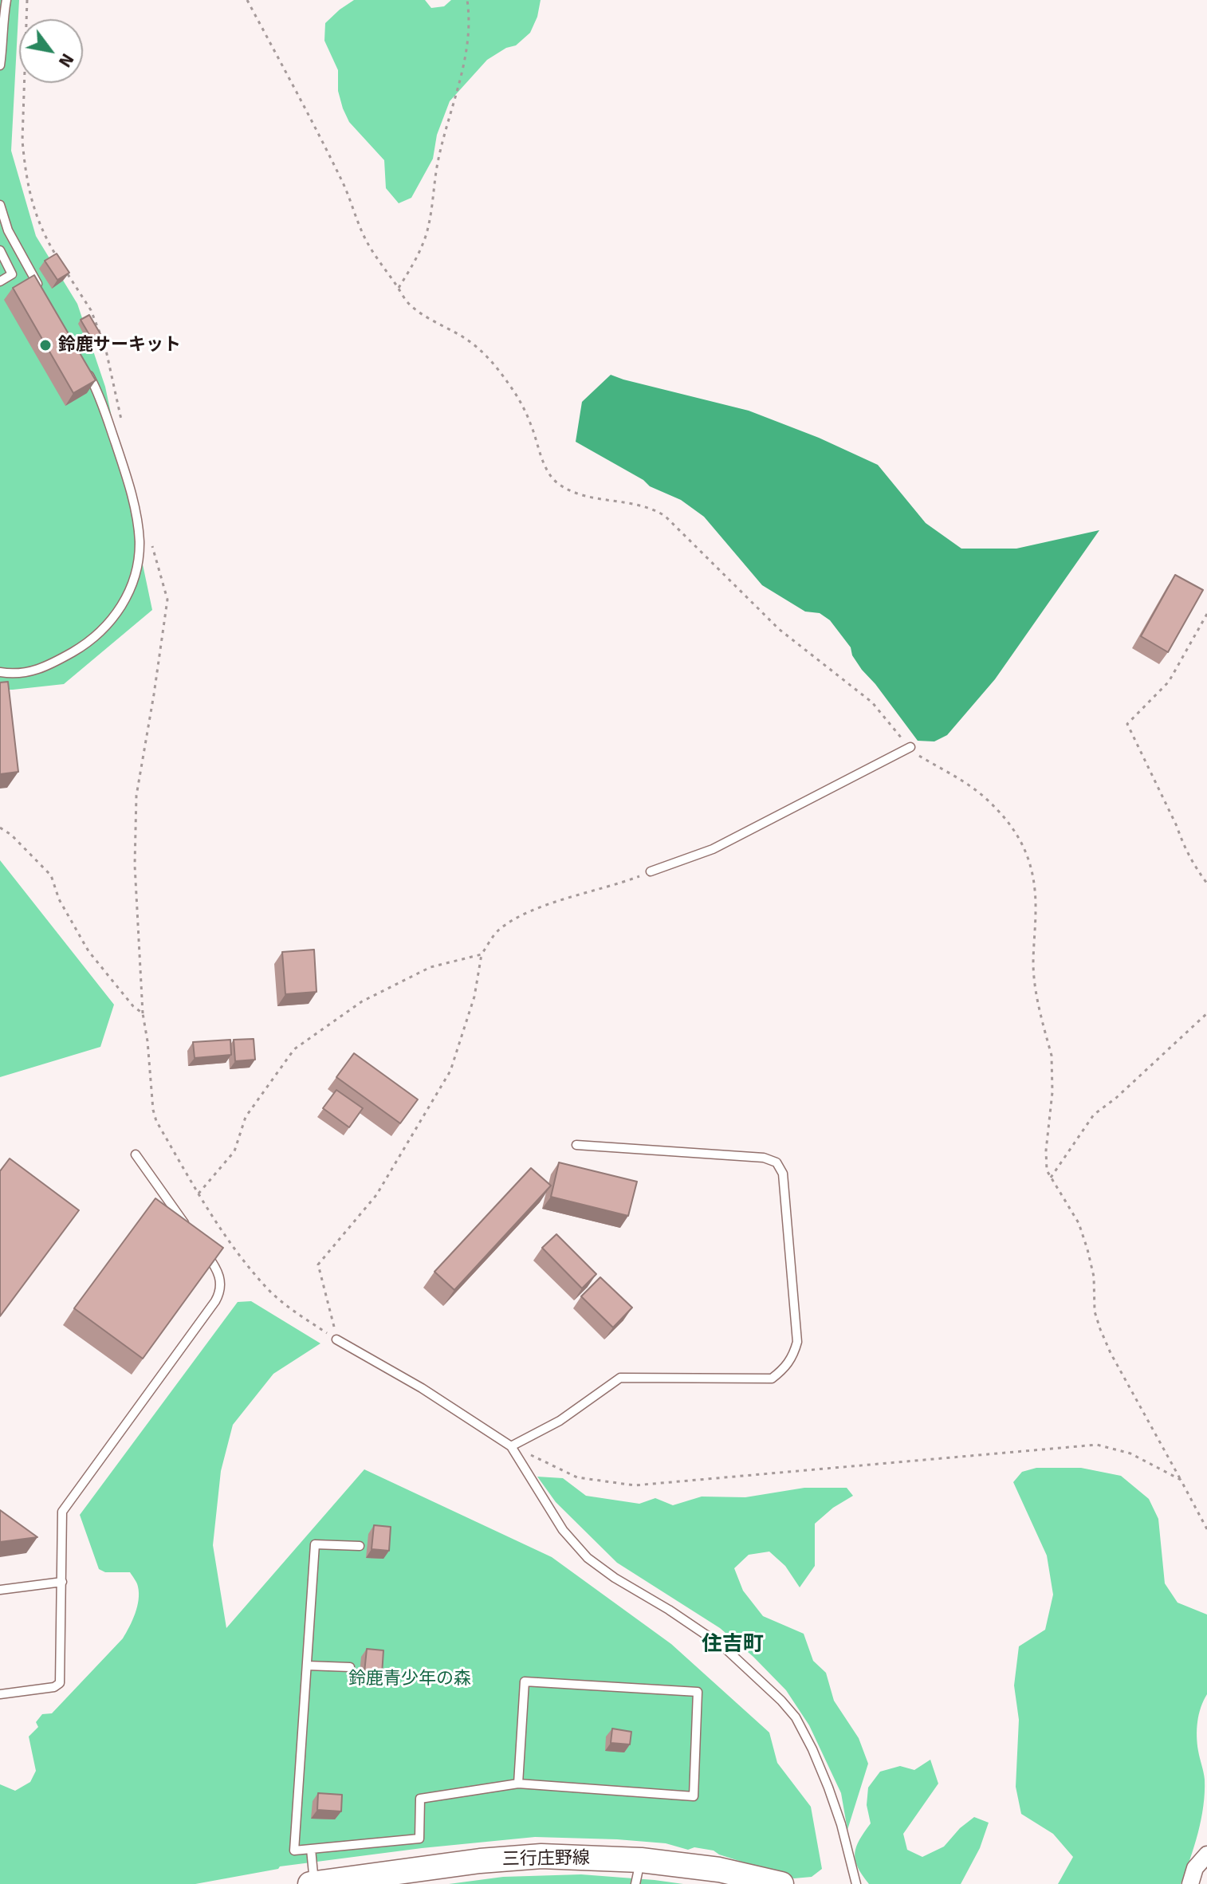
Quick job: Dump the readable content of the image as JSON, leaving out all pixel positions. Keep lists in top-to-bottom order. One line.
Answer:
{"streets":{"main road":["三行庄野線"]},"districts":["住吉町"],"parks":["鈴鹿青少年の森"],"places":["鈴鹿サーキット"],"north":"bottom right"}
